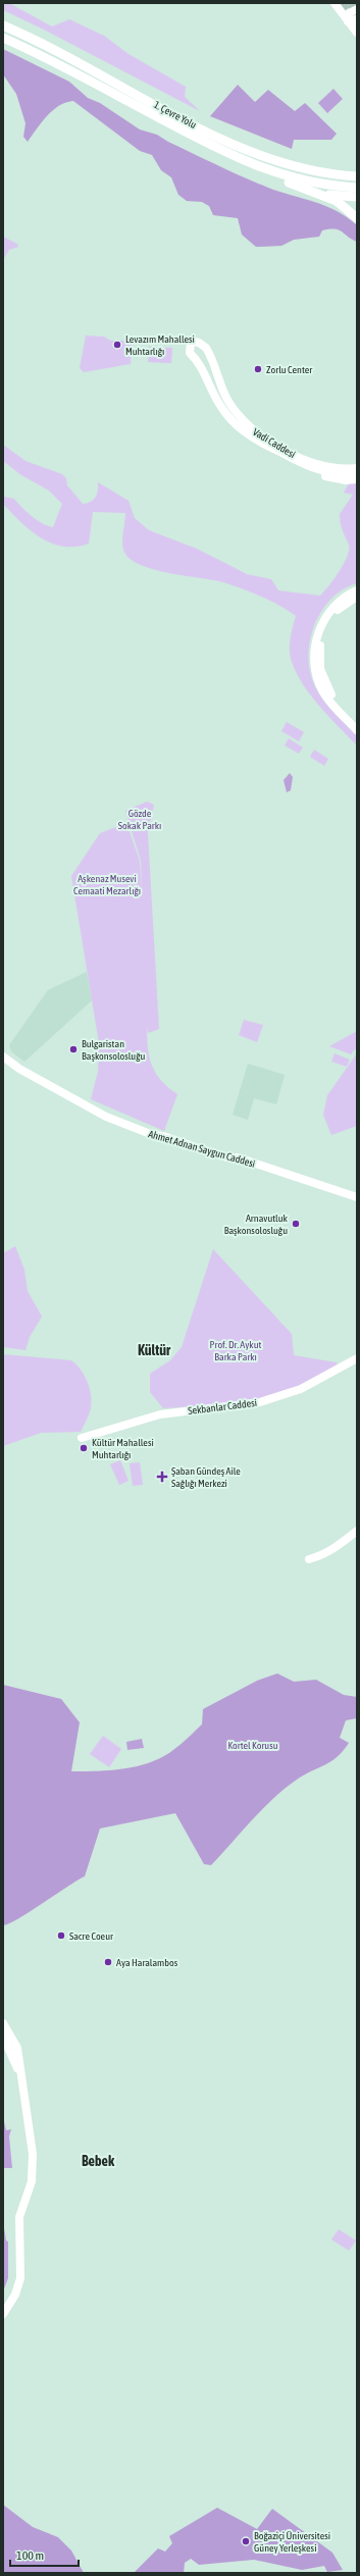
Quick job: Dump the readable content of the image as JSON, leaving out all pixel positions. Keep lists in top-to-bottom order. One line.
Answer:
{"streets":{"highway":["1. Çevre Yolu"],"main road":["Vadi Caddesi","Ahmet Adnan Saygun Caddesi","Sekbanlar Caddesi"]},"districts":["Kültür","Bebek"],"parks":["Gözde Sokak Parkı","Aşkenaz Musevi Cemaati Mezarlığı","Prof. Dr. Aykut Barka Parkı","Kortel Korusu"],"places":{"other":["Levazım Mahallesi Muhtarlığı","Zorlu Center","Bulgaristan Başkonsolosluğu","Arnavutluk Başkonsolosluğu","Kültür Mahallesi Muhtarlığı","Sacre Coeur","Aya Haralambos","Boğaziçi Üniversitesi Güney Yerleşkesi"],"health":["Şaban Gündeş Aile Sağlığı Merkezi"]},"scale_bar":"100 m"}
